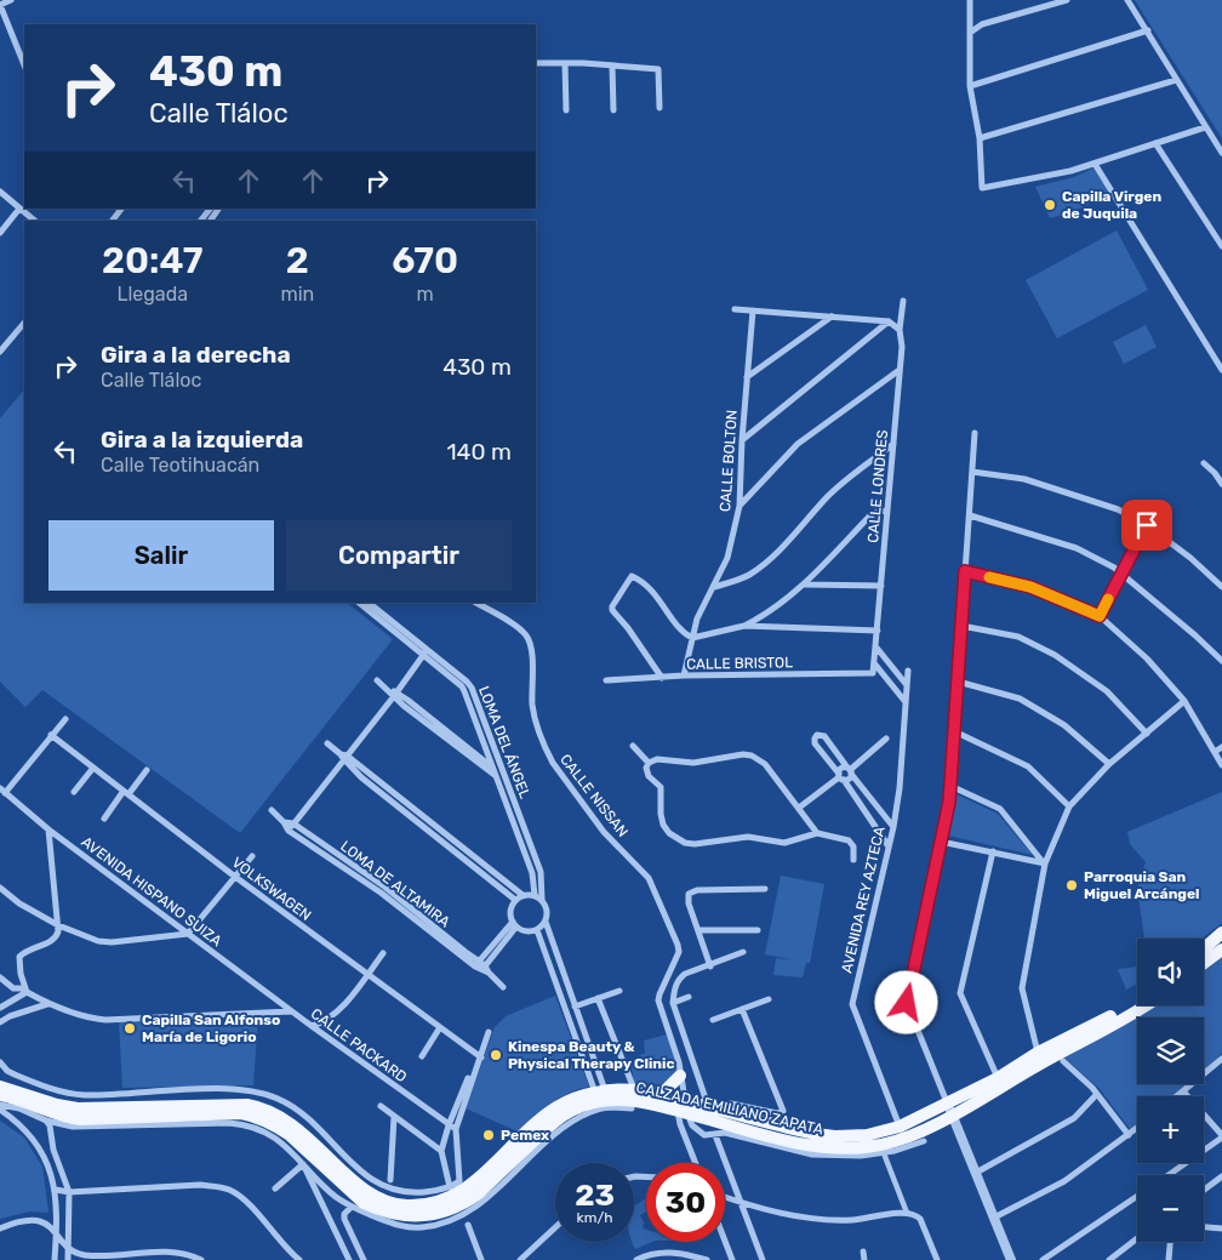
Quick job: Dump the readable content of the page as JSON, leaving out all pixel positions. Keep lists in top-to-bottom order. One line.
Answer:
{"streets":{"main road":["CALZADA EMILIANO ZAPATA"],"street":["CALLE BOLTON","CALLE LONDRES","CALLE BRISTOL","LOMA DEL ÁNGEL","CALLE NISSAN","LOMA DE ALTAMIRA","VOLKSWAGEN","AVENIDA HISPANO SUIZA","AVENIDA REY AZTECA","CALLE PACKARD"]},"crossings":[["CALLE BOLTON","CALLE BRISTOL"],["CALLE LONDRES","CALLE BRISTOL"],["CALLE NISSAN","CALZADA EMILIANO ZAPATA"],["AVENIDA HISPANO SUIZA","CALLE PACKARD"],["AVENIDA REY AZTECA","CALZADA EMILIANO ZAPATA"]],"places":["Capilla Virgen de Juquila","Parroquia San Miguel Arcángel","Capilla San Alfonso María de Ligorio","Kinespa Beauty & Physical Therapy Clinic","Pemex"],"page":{"turn":["430 m","Calle Tláloc"],"eta":["20:47","Llegada","2","min","670","m"],"list":[{"name":"Gira a la derecha","note":"Calle Tláloc","value":"430 m"},{"name":"Gira a la izquierda","note":"Calle Teotihuacán","value":"140 m"}],"buttons":["Salir","Compartir"],"map_buttons":["+","−"],"speed":"23 km/h","limit":"30"}}
